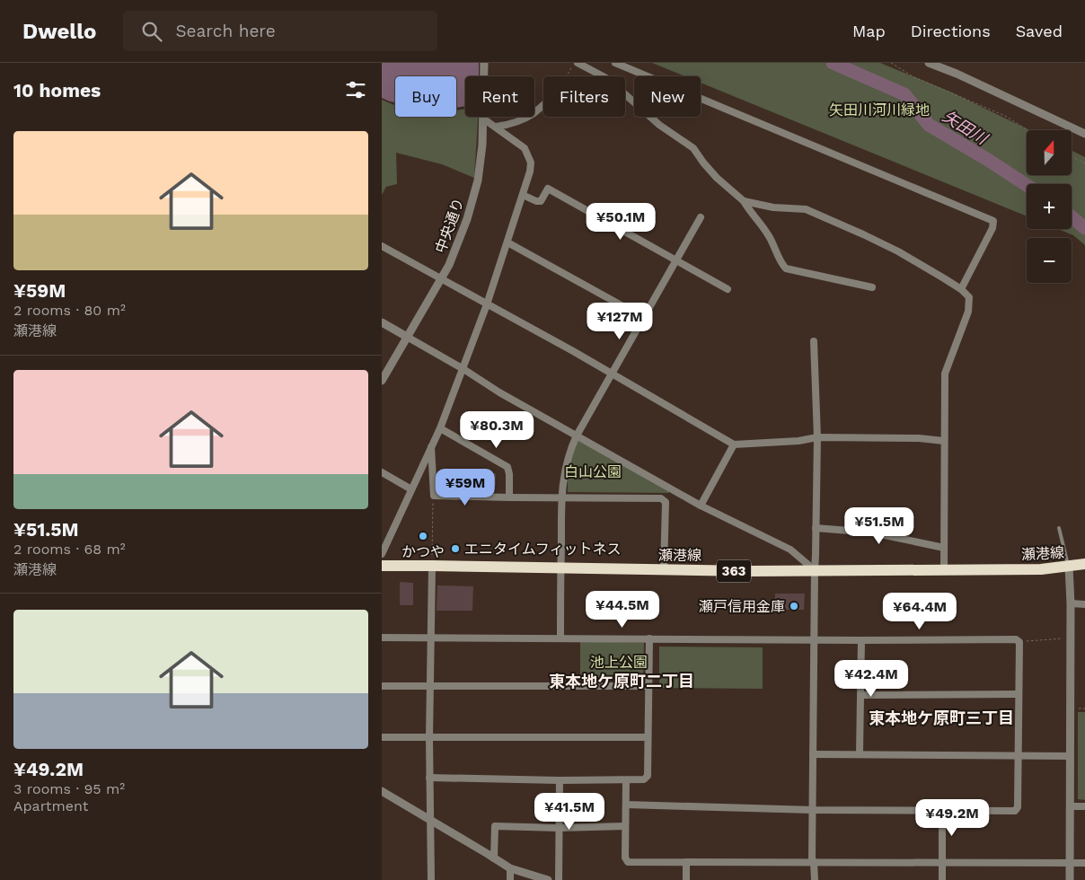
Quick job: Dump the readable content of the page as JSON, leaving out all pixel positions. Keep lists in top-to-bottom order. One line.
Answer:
{"streets":{"highway":["瀬港線","363"],"street":["中央通り"]},"districts":["東本地ケ原町二丁目","東本地ケ原町三丁目"],"water":["矢田川"],"parks":["矢田川河川緑地","白山公園","池上公園"],"places":["かつや","エニタイムフィットネス","瀬戸信用金庫"],"north":"top","page":{"header":"Dwello","search":"Search here","nav":["Map","Directions","Saved"],"heading":"10 homes","chip":["Buy","Rent","Filters","New"],"list":[{"name":"¥59M","note":"2 rooms · 80 m² · 瀬港線"},{"name":"¥51.5M","note":"2 rooms · 68 m² · 瀬港線"},{"name":"¥49.2M","note":"3 rooms · 95 m² · Apartment"}],"map_buttons":["+","−"],"price":["¥50.1M","¥127M","¥80.3M","¥59M","¥51.5M","¥44.5M","¥64.4M","¥42.4M","¥41.5M","¥49.2M"]}}
